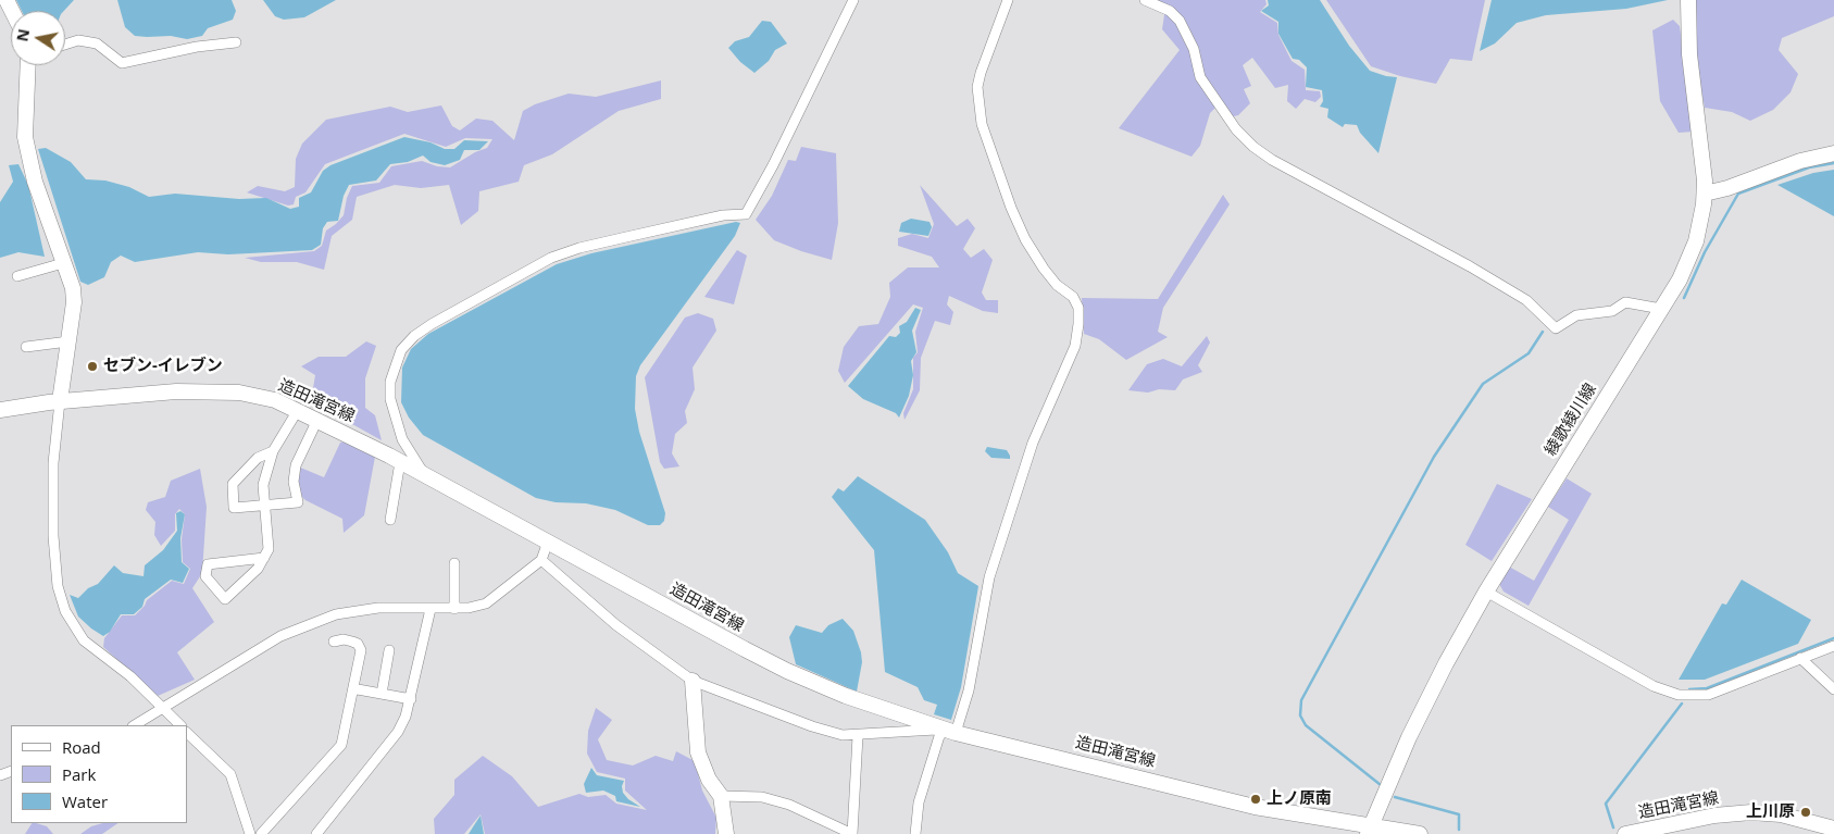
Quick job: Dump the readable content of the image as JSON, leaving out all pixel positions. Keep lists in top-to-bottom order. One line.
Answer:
{"streets":{"main road":["造田滝宮線","綾歌綾川線"]},"crossings":[["造田滝宮線","綾歌綾川線"]],"places":["セブン-イレブン","上ノ原南","上川原"],"legend":["Road","Park","Water"],"north":"left"}
